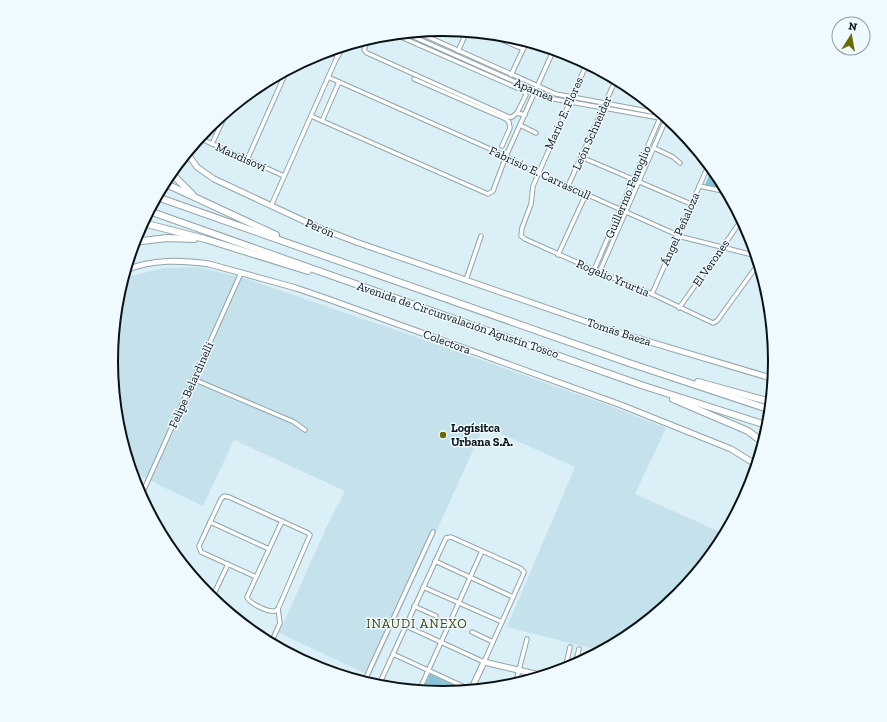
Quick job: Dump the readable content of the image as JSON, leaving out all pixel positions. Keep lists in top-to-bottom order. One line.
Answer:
{"streets":{"highway":["Avenida de Circunvalación Agustín Tosco"],"street":["Apamea","Mario E. Flores","León Schneider","Mandisoví","Fabrisio E. Carrascull","Guillermo Fenoglio","Perón","Ángel Peñaloza","El Verones","Rogelio Yrurtia","Tomás Baeza","Colectora","Felipe Belardinelli"]},"crossings":[["Apamea","Mario E. Flores"],["Apamea","León Schneider"],["Mario E. Flores","Fabrisio E. Carrascull"],["Mario E. Flores","Rogelio Yrurtia"],["León Schneider","Fabrisio E. Carrascull"],["Fabrisio E. Carrascull","Guillermo Fenoglio"],["Fabrisio E. Carrascull","Ángel Peñaloza"],["Fabrisio E. Carrascull","El Verones"],["Guillermo Fenoglio","Rogelio Yrurtia"],["Perón","Tomás Baeza"],["Ángel Peñaloza","Rogelio Yrurtia"],["El Verones","Rogelio Yrurtia"],["Colectora","Felipe Belardinelli"]],"districts":["INAUDI ANEXO"],"places":["Logísitca Urbana S.A."],"north":"top"}
